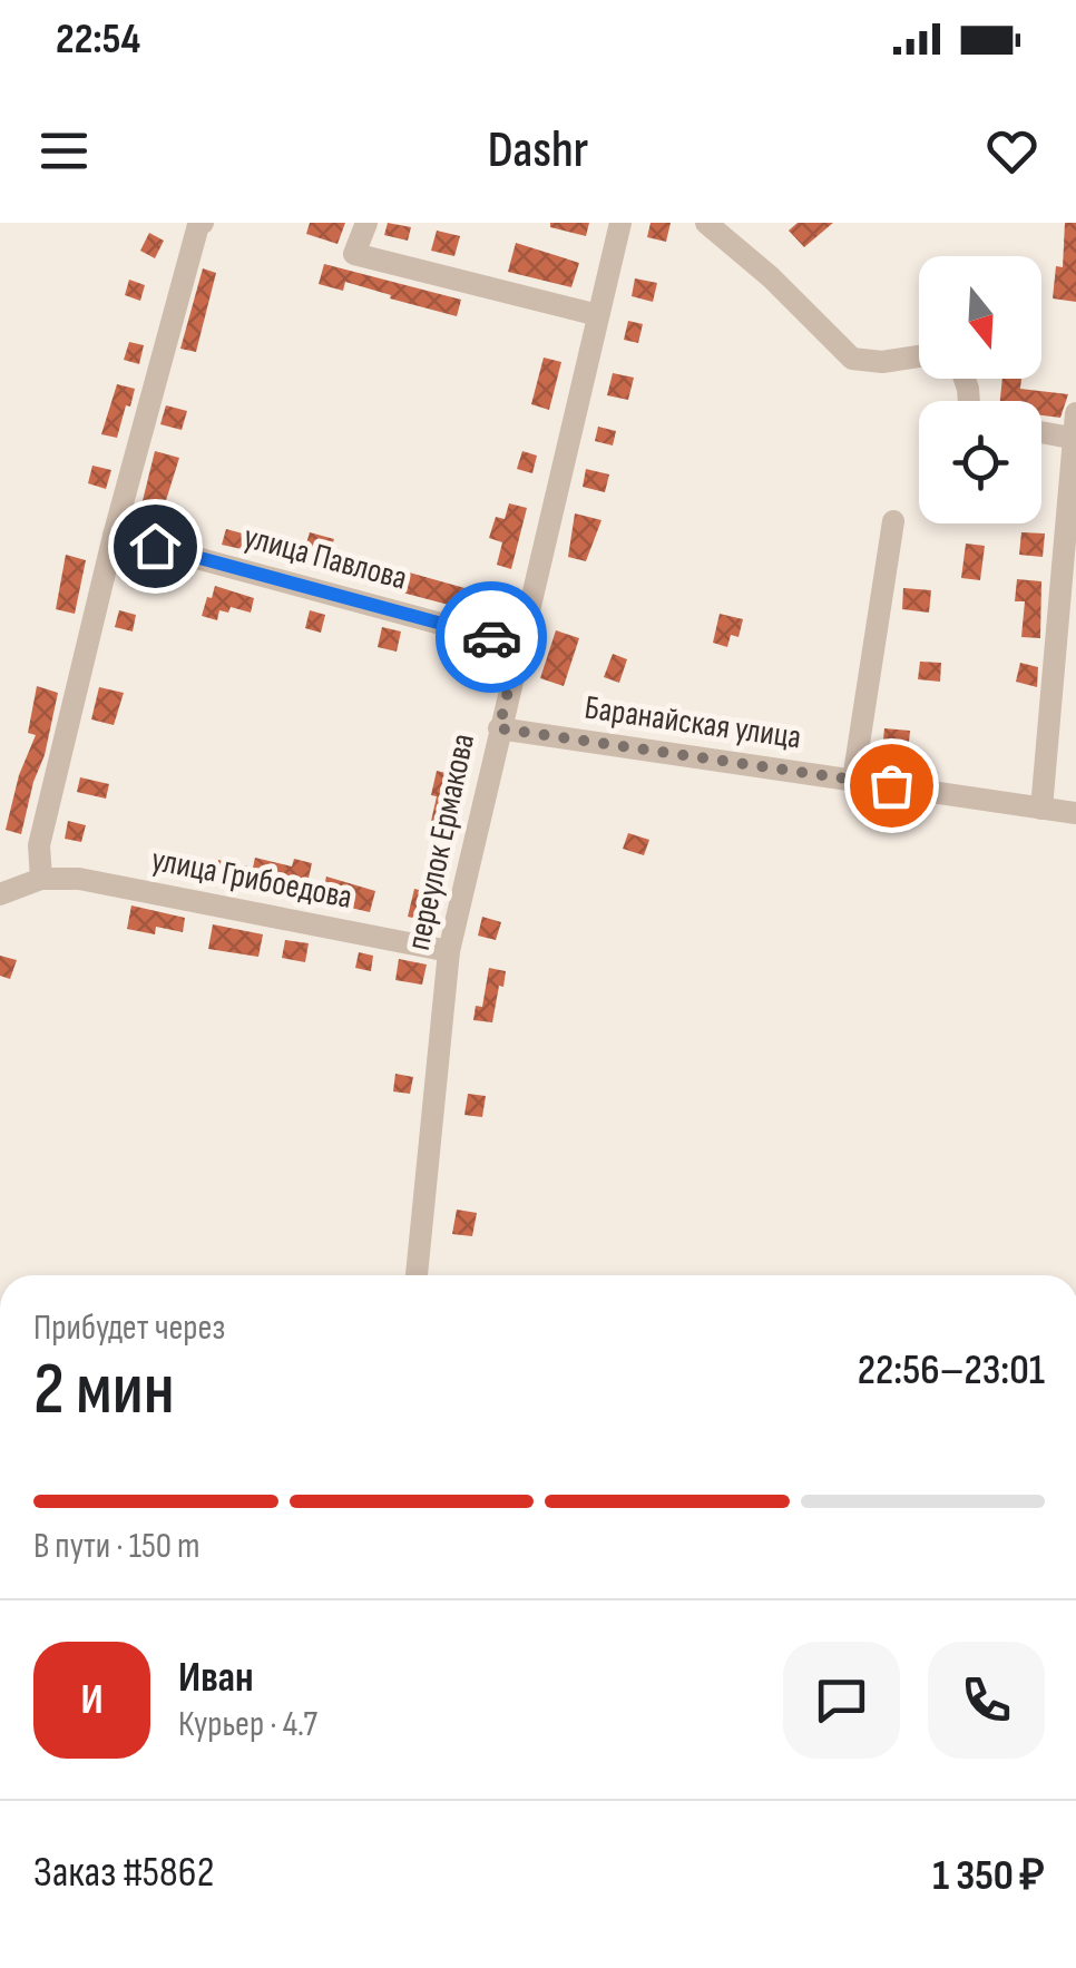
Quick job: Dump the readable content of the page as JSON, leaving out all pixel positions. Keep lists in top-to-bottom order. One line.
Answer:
{"streets":{"street":["улица Павлова","Баранайская улица","переулок Ермакова","улица Грибоедова"]},"crossings":[["улица Павлова","переулок Ермакова"],["Баранайская улица","переулок Ермакова"],["переулок Ермакова","улица Грибоедова"]],"north":"bottom","page":{"status":"22:54","header":"Dashr","heading":["2 мин","Прибудет через","22:56–23:01"],"panel":["Иван","Курьер · 4.7","Заказ #5862","1 350 ₽"],"bar":"В пути · 150 m","round":"И"}}
